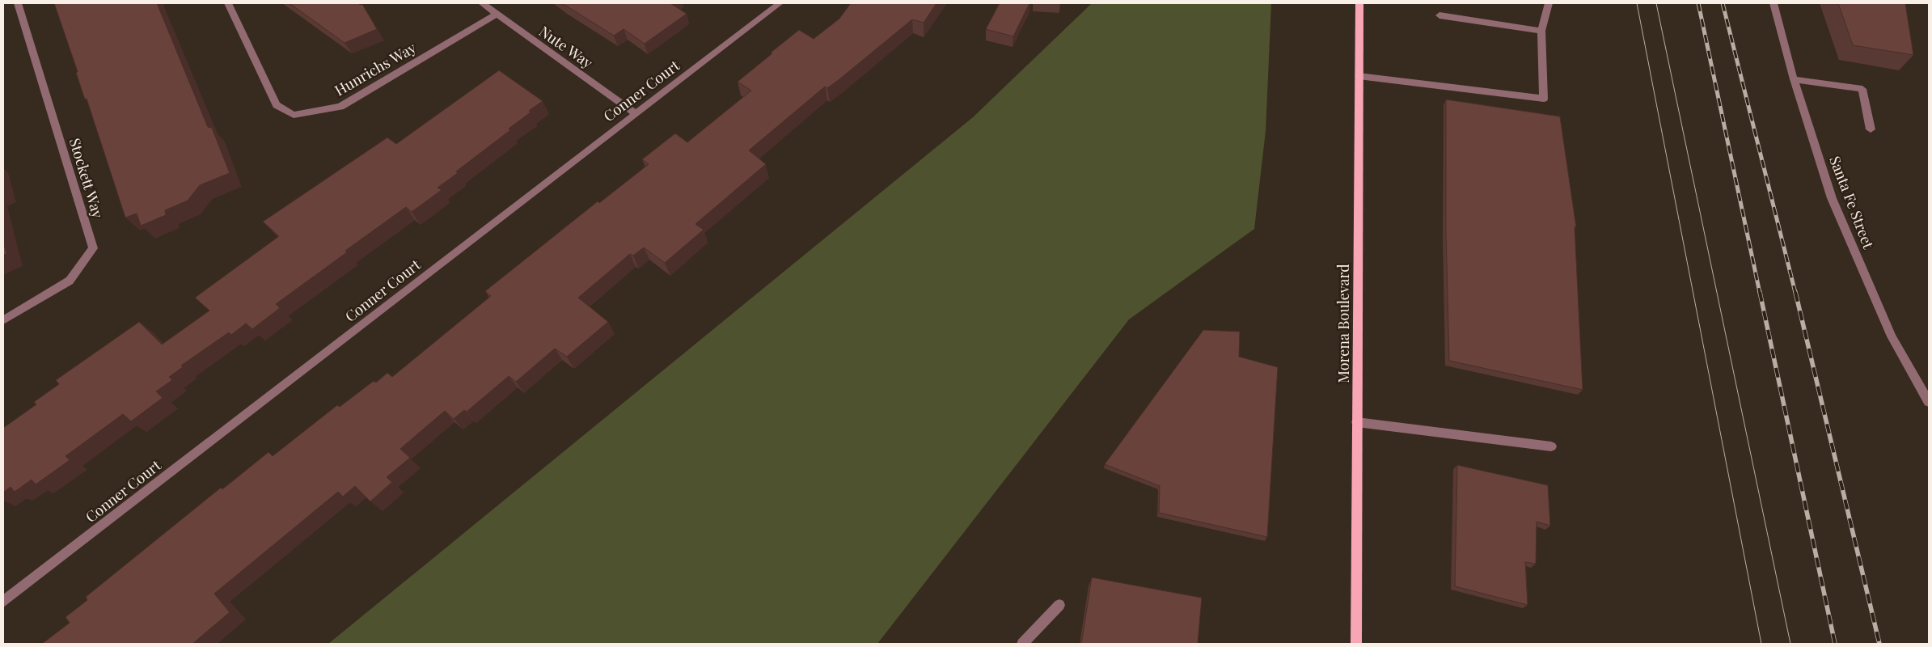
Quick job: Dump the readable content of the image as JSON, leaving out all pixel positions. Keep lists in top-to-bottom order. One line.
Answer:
{"streets":{"main road":["Morena Boulevard"],"street":["Nute Way","Hunrichs Way","Conner Court","Stockett Way","Santa Fe Street"]},"crossings":[["Nute Way","Hunrichs Way"],["Nute Way","Conner Court"]]}
